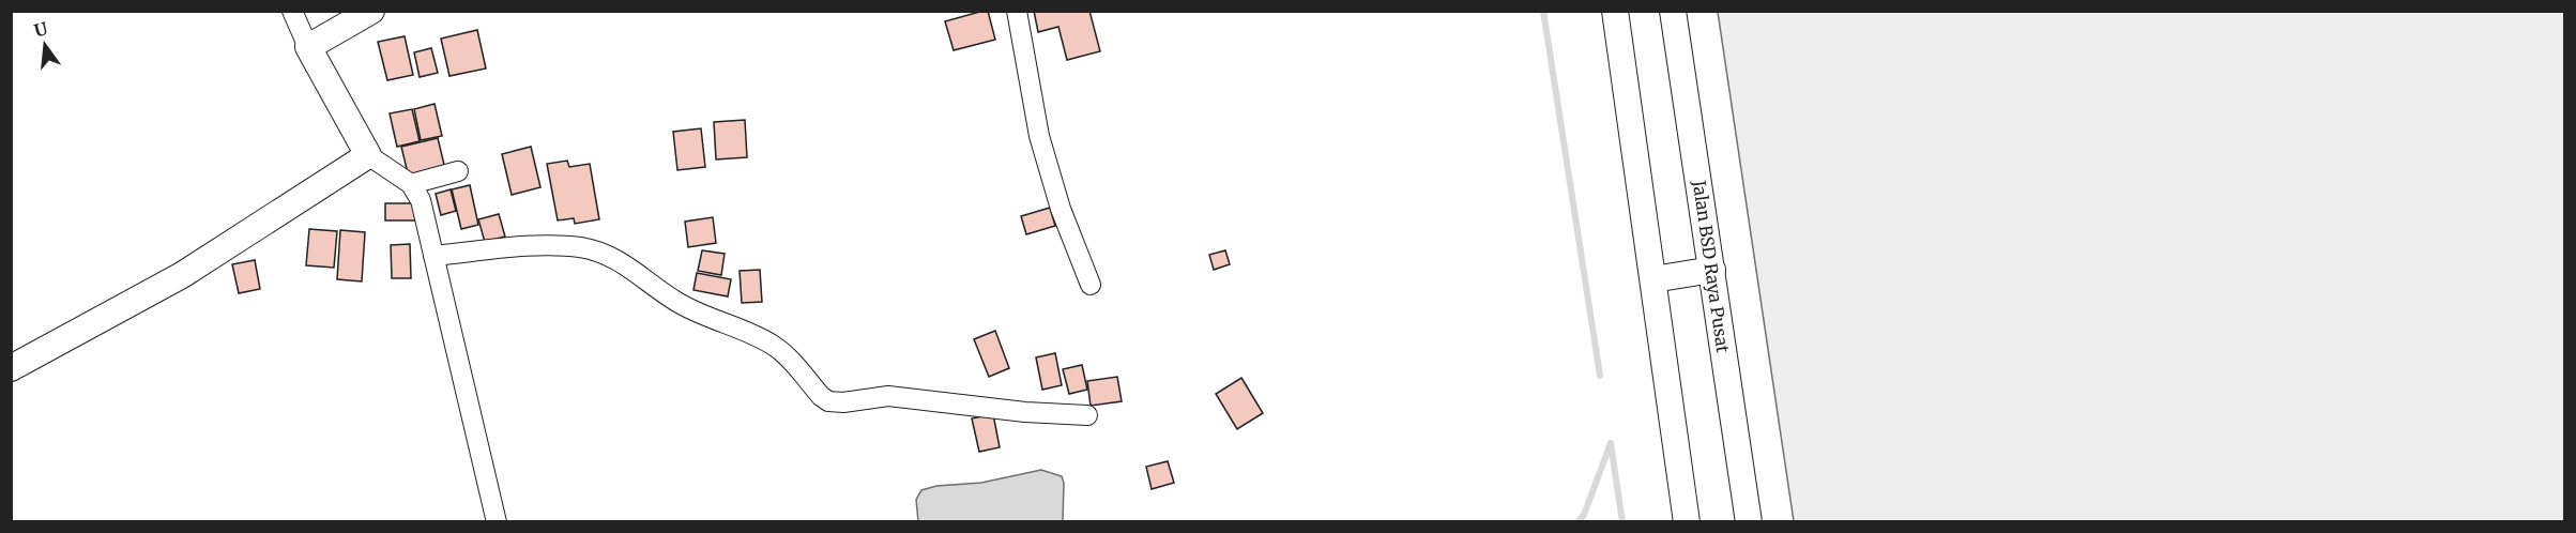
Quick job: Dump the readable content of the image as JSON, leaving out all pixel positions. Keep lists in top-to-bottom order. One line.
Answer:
{"streets":{"main road":["Jalan BSD Raya Pusat"]},"north":"top"}
